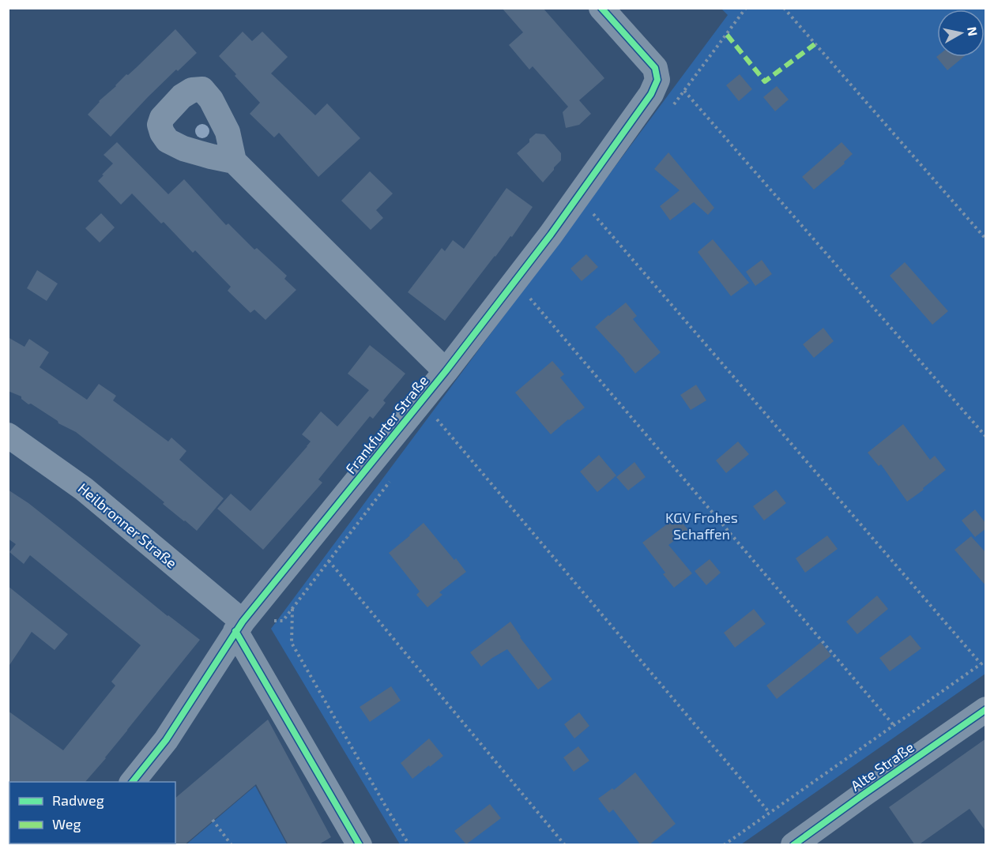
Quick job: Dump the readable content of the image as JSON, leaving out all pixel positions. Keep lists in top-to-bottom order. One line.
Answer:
{"streets":{"street":["Frankfurter Straße","Heilbronner Straße","Alte Straße"]},"crossings":[["Frankfurter Straße","Heilbronner Straße"]],"parks":["KGV Frohes Schaffen"],"legend":["Radweg","Weg"],"north":"right"}
